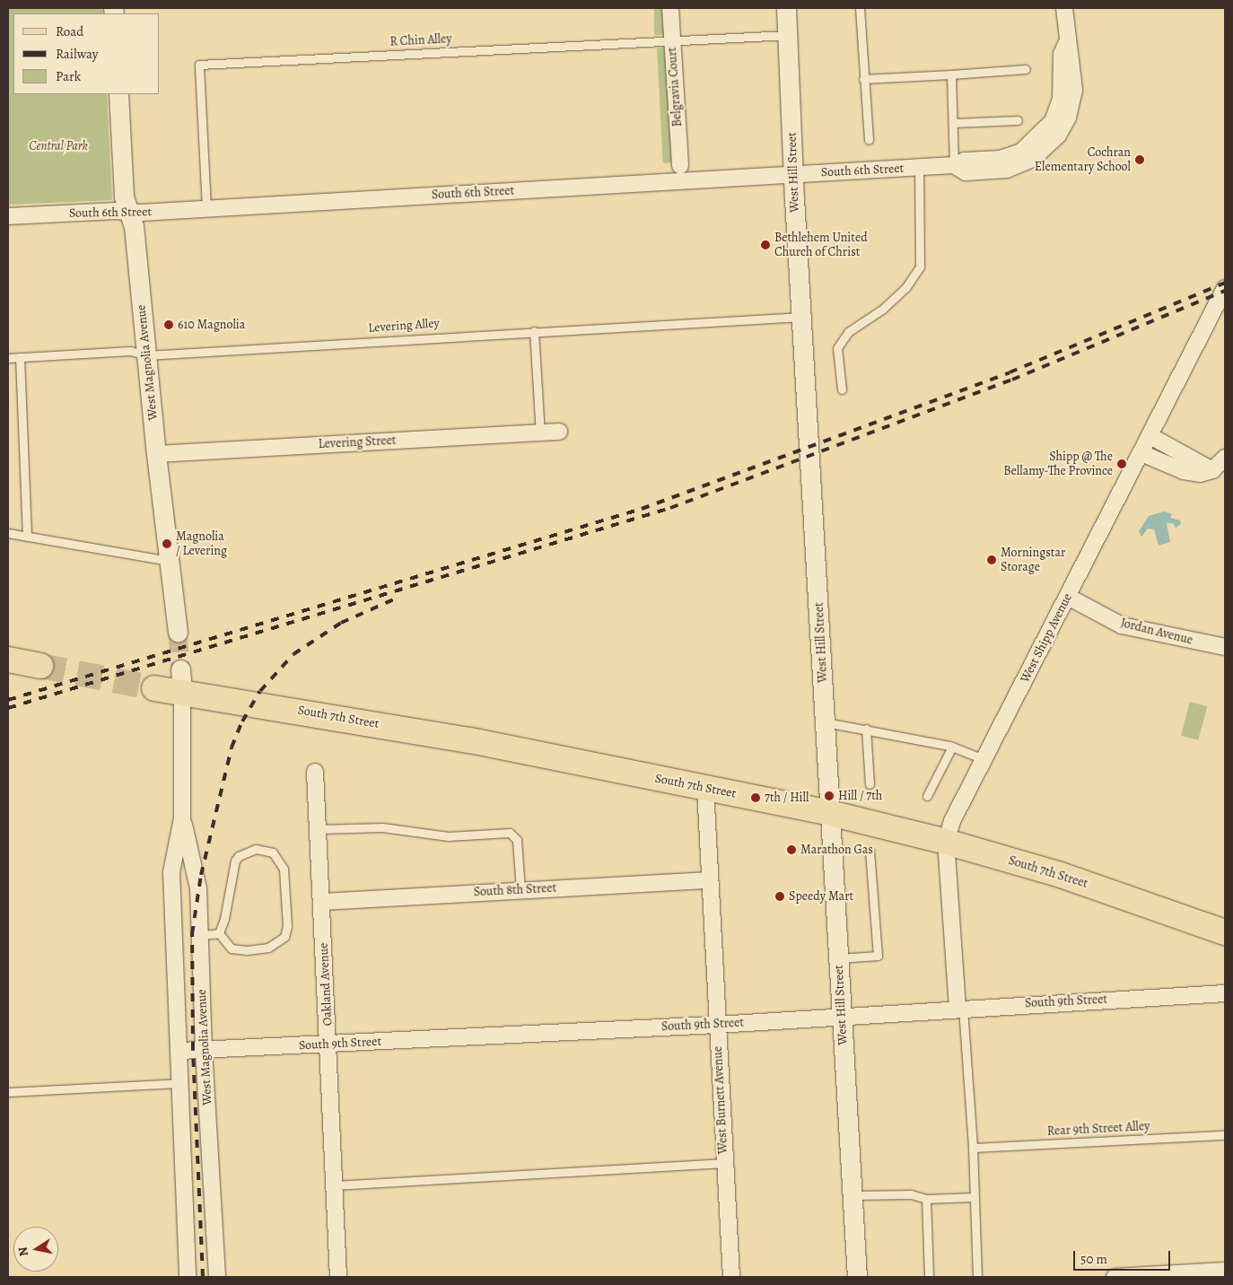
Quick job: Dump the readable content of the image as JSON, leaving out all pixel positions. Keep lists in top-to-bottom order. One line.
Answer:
{"streets":{"main road":["South 7th Street"],"street":["Belgravia Court","South 6th Street","West Hill Street","West Magnolia Avenue","Levering Street","Jordan Avenue","West Shipp Avenue","South 8th Street","Oakland Avenue","South 9th Street","West Burnett Avenue"],"lane":["R Chin Alley","Levering Alley","Rear 9th Street Alley"]},"crossings":[["R Chin Alley","Belgravia Court"],["R Chin Alley","South 6th Street"],["R Chin Alley","West Hill Street"],["South 6th Street","West Hill Street"],["South 6th Street","West Magnolia Avenue"],["West Hill Street","Levering Alley"],["West Hill Street","South 7th Street"],["West Hill Street","South 9th Street"],["Levering Alley","West Magnolia Avenue"],["West Magnolia Avenue","Levering Street"],["West Magnolia Avenue","South 7th Street"],["West Magnolia Avenue","South 9th Street"],["Jordan Avenue","West Shipp Avenue"],["West Shipp Avenue","South 7th Street"],["West Shipp Avenue","South 9th Street"],["South 7th Street","West Burnett Avenue"],["South 8th Street","Oakland Avenue"],["South 8th Street","West Burnett Avenue"],["Oakland Avenue","South 9th Street"],["South 9th Street","West Burnett Avenue"]],"parks":["Central Park"],"places":["Cochran Elementary School","Bethlehem United Church of Christ","610 Magnolia","Shipp @ The Bellamy-The Province","Magnolia / Levering","Morningstar Storage","Hill / 7th","7th / Hill","Marathon Gas","Speedy Mart"],"legend":["Road","Railway","Park"],"scale_bar":"50 m","north":"left"}
